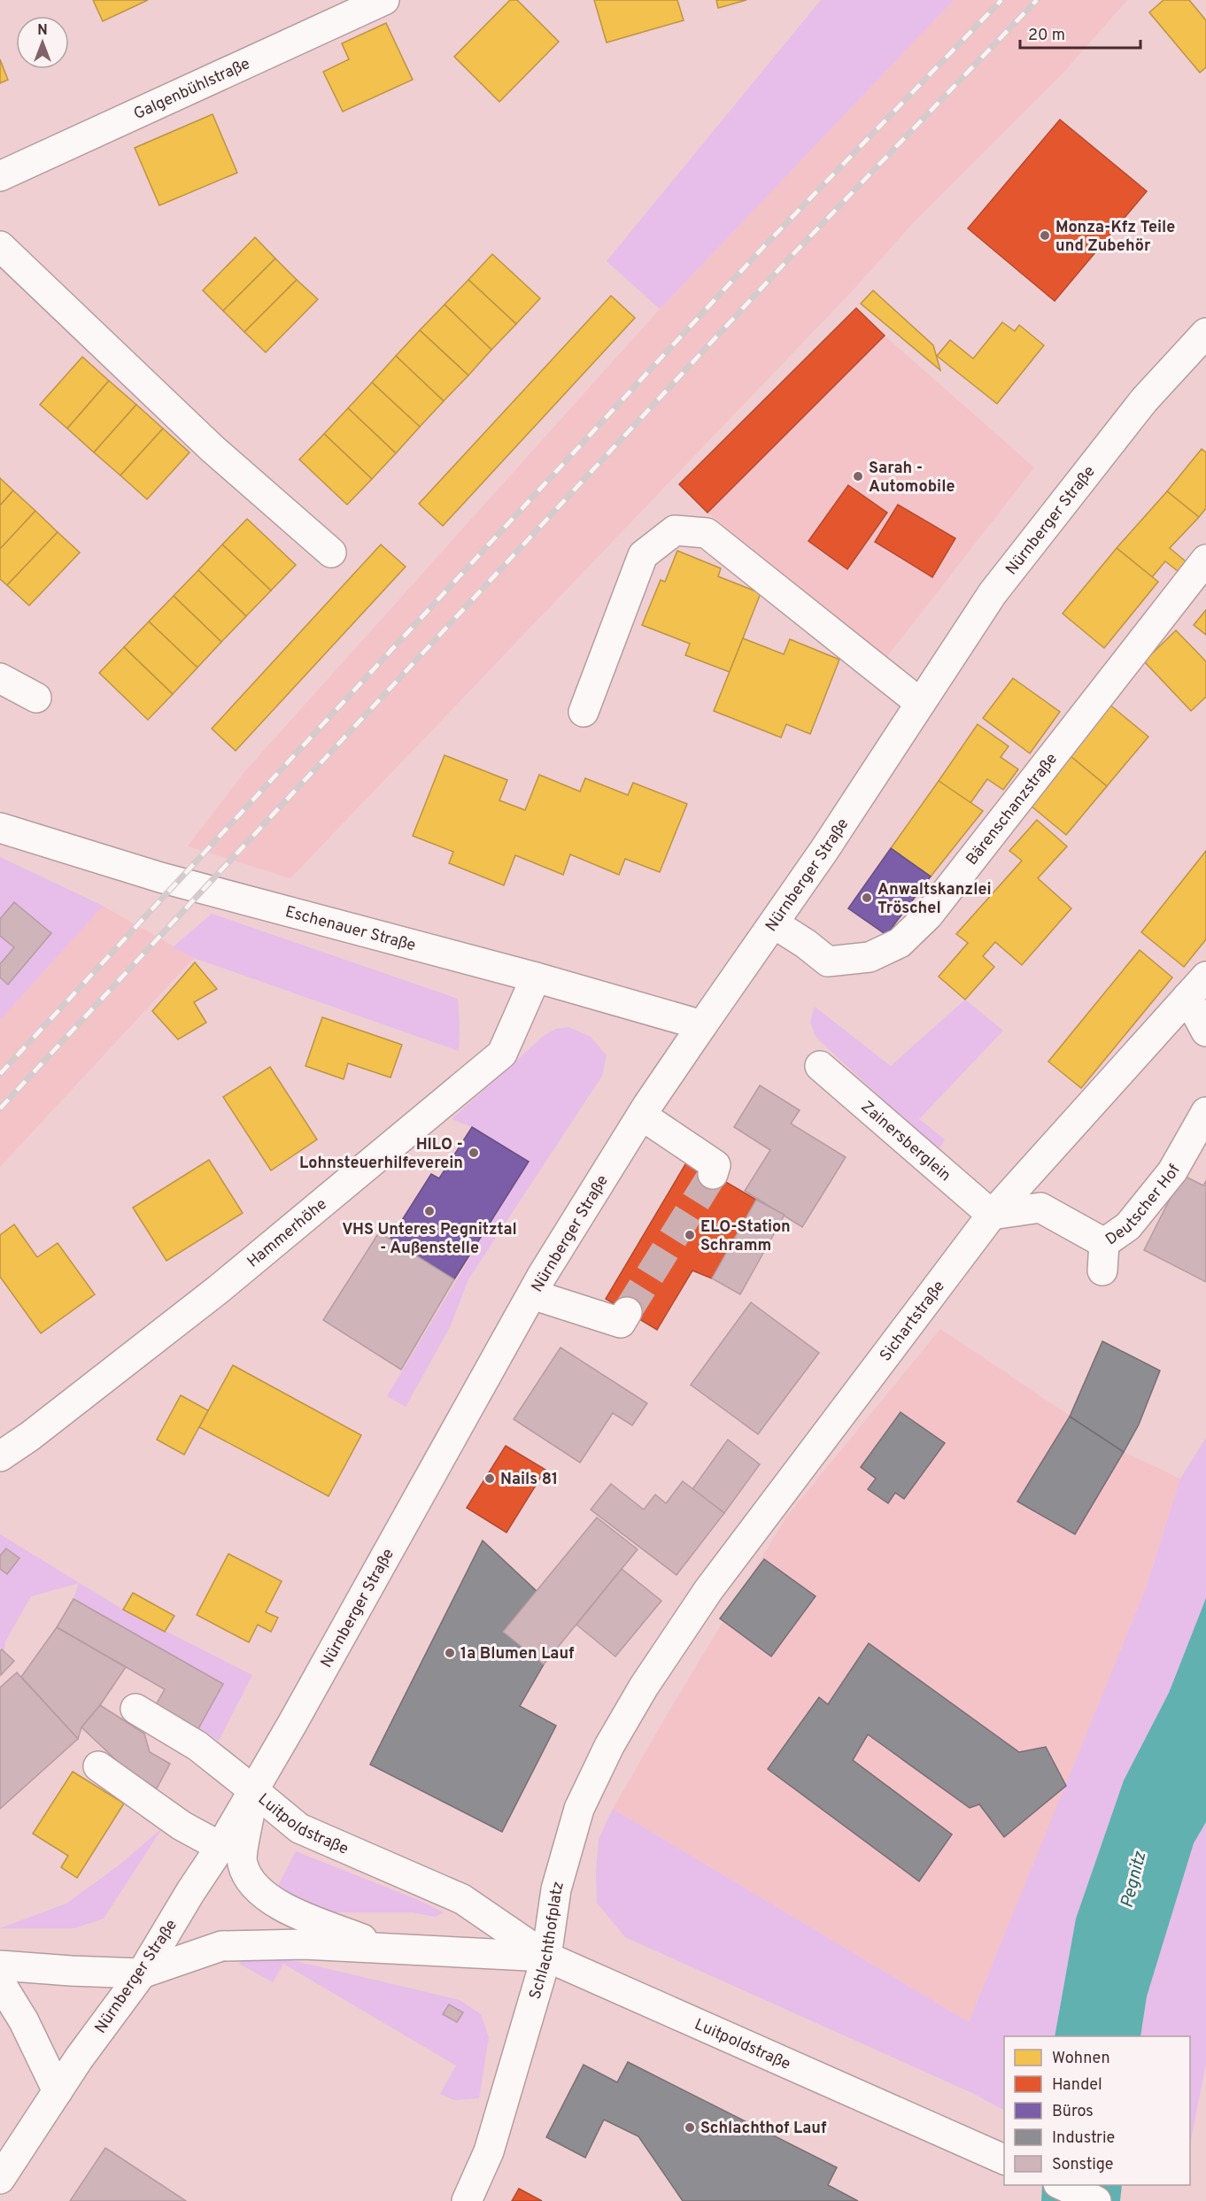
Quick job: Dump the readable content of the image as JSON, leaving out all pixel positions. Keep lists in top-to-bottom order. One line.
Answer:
{"streets":{"street":["Galgenbühlstraße","Nürnberger Straße","Bärenschanzstraße","Eschenauer Straße","Zainersberglein","Deutscher Hof","Hammerhöhe","Sichartstraße","Luitpoldstraße","Schlachthofplatz"]},"crossings":[["Nürnberger Straße","Bärenschanzstraße"],["Nürnberger Straße","Eschenauer Straße"],["Nürnberger Straße","Luitpoldstraße"],["Eschenauer Straße","Hammerhöhe"],["Zainersberglein","Deutscher Hof"],["Zainersberglein","Sichartstraße"],["Deutscher Hof","Sichartstraße"],["Sichartstraße","Schlachthofplatz"],["Luitpoldstraße","Schlachthofplatz"]],"water":["Pegnitz"],"places":["Monza-Kfz Teile und Zubehör","Sarah - Automobile","Anwaltskanzlei Tröschel","HILO - Lohnsteuerhilfeverein","VHS Unteres Pegnitztal - Außenstelle","ELO-Station Schramm","Nails 81","1a Blumen Lauf","Schlachthof Lauf"],"legend":["Wohnen","Handel","Büros","Industrie","Sonstige"],"scale_bar":"20 m","north":"top"}
